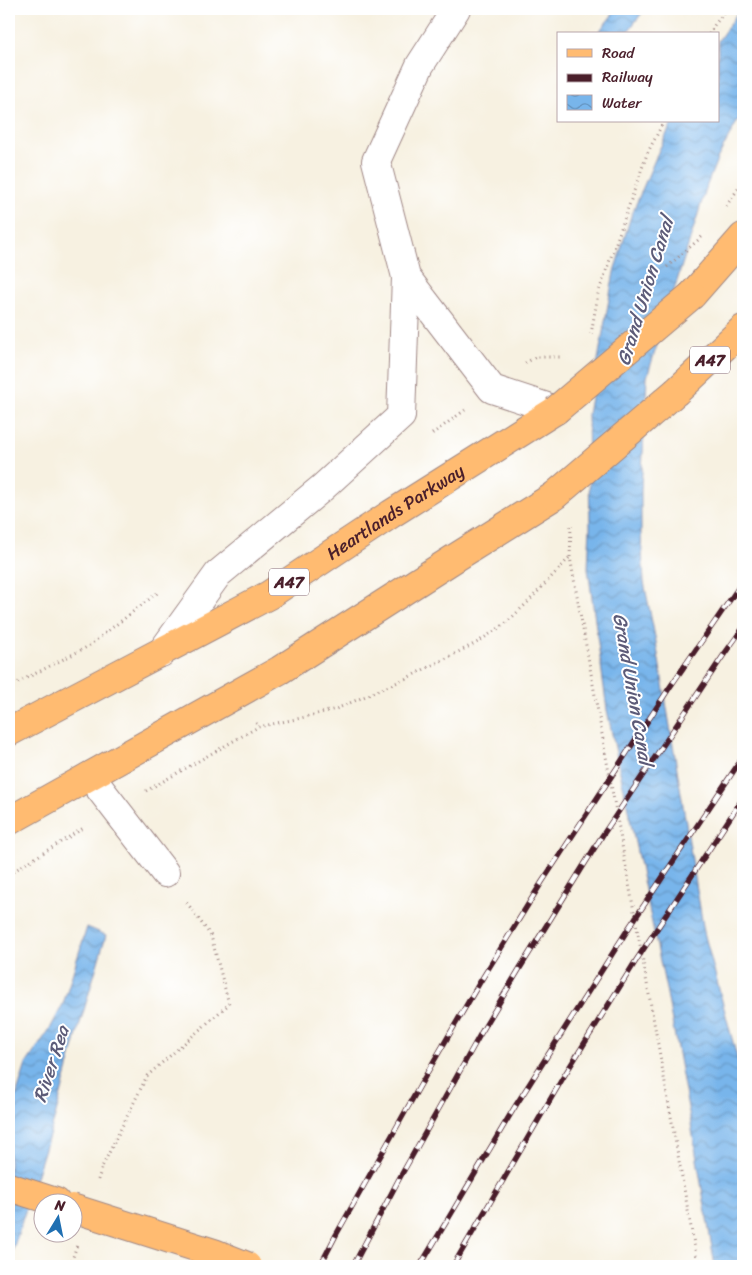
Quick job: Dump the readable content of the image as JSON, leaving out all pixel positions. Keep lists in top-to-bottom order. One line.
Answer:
{"streets":{"main road":["A47","Heartlands Parkway"]},"water":["Grand Union Canal","River Rea"],"legend":["Road","Railway","Water"],"north":"top"}
